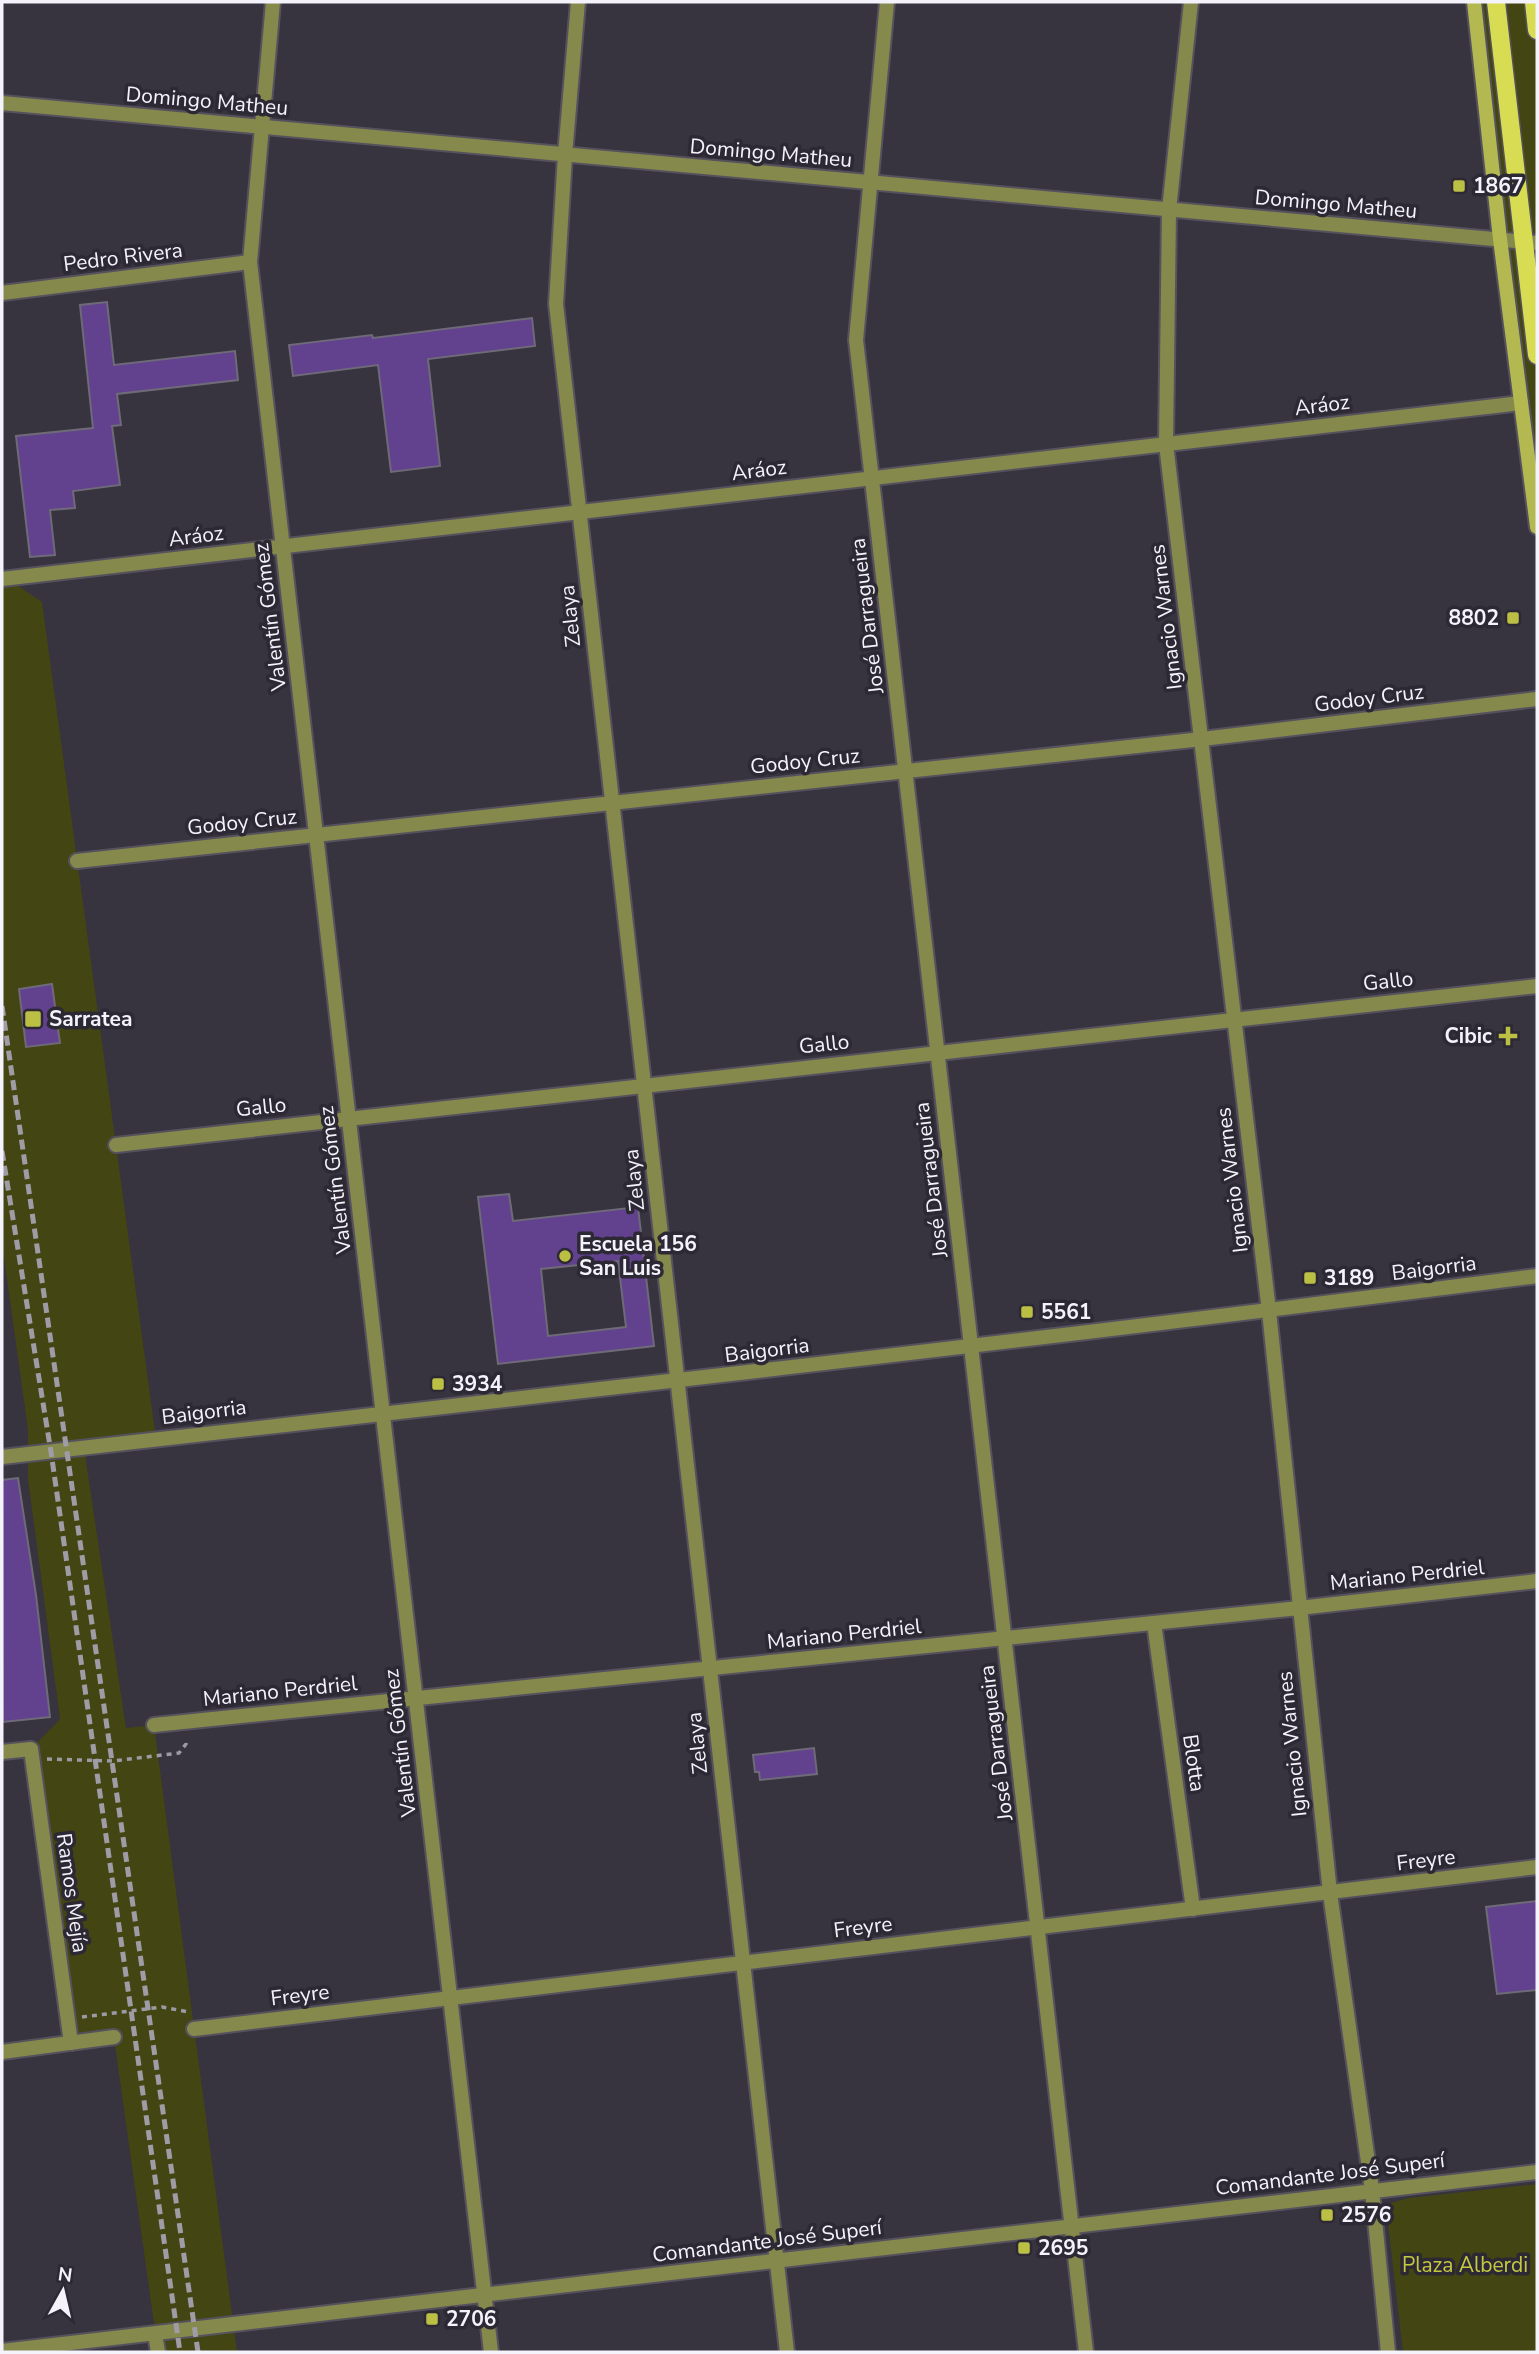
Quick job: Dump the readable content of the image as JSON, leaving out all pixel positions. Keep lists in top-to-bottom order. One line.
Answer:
{"streets":{"street":["Domingo Matheu","Pedro Rivera","Aráoz","Zelaya","José Darragueira","Valentín Gómez","Ignacio Warnes","Godoy Cruz","Gallo","Baigorria","Mariano Perdriel","Blotta","Freyre","Ramos Mejía","Comandante José Superí"]},"crossings":[["Domingo Matheu","Zelaya"],["Domingo Matheu","José Darragueira"],["Domingo Matheu","Valentín Gómez"],["Domingo Matheu","Ignacio Warnes"],["Pedro Rivera","Valentín Gómez"],["Aráoz","Zelaya"],["Aráoz","José Darragueira"],["Aráoz","Valentín Gómez"],["Aráoz","Ignacio Warnes"],["Zelaya","Godoy Cruz"],["Zelaya","Gallo"],["Zelaya","Baigorria"],["Zelaya","Mariano Perdriel"],["Zelaya","Freyre"],["Zelaya","Comandante José Superí"],["José Darragueira","Godoy Cruz"],["José Darragueira","Gallo"],["José Darragueira","Baigorria"],["José Darragueira","Mariano Perdriel"],["José Darragueira","Freyre"],["José Darragueira","Comandante José Superí"],["Valentín Gómez","Godoy Cruz"],["Valentín Gómez","Gallo"],["Valentín Gómez","Baigorria"],["Valentín Gómez","Mariano Perdriel"],["Valentín Gómez","Freyre"],["Valentín Gómez","Comandante José Superí"],["Ignacio Warnes","Godoy Cruz"],["Ignacio Warnes","Gallo"],["Ignacio Warnes","Baigorria"],["Ignacio Warnes","Mariano Perdriel"],["Ignacio Warnes","Freyre"],["Ignacio Warnes","Comandante José Superí"],["Mariano Perdriel","Blotta"],["Blotta","Freyre"]],"parks":["Plaza Alberdi"],"places":{"transit":["1867","8802","Sarratea","3189","5561","3934","2576","2695","2706"],"health":["Cibic"],"other":["Escuela 156 San Luis"]},"north":"top"}
